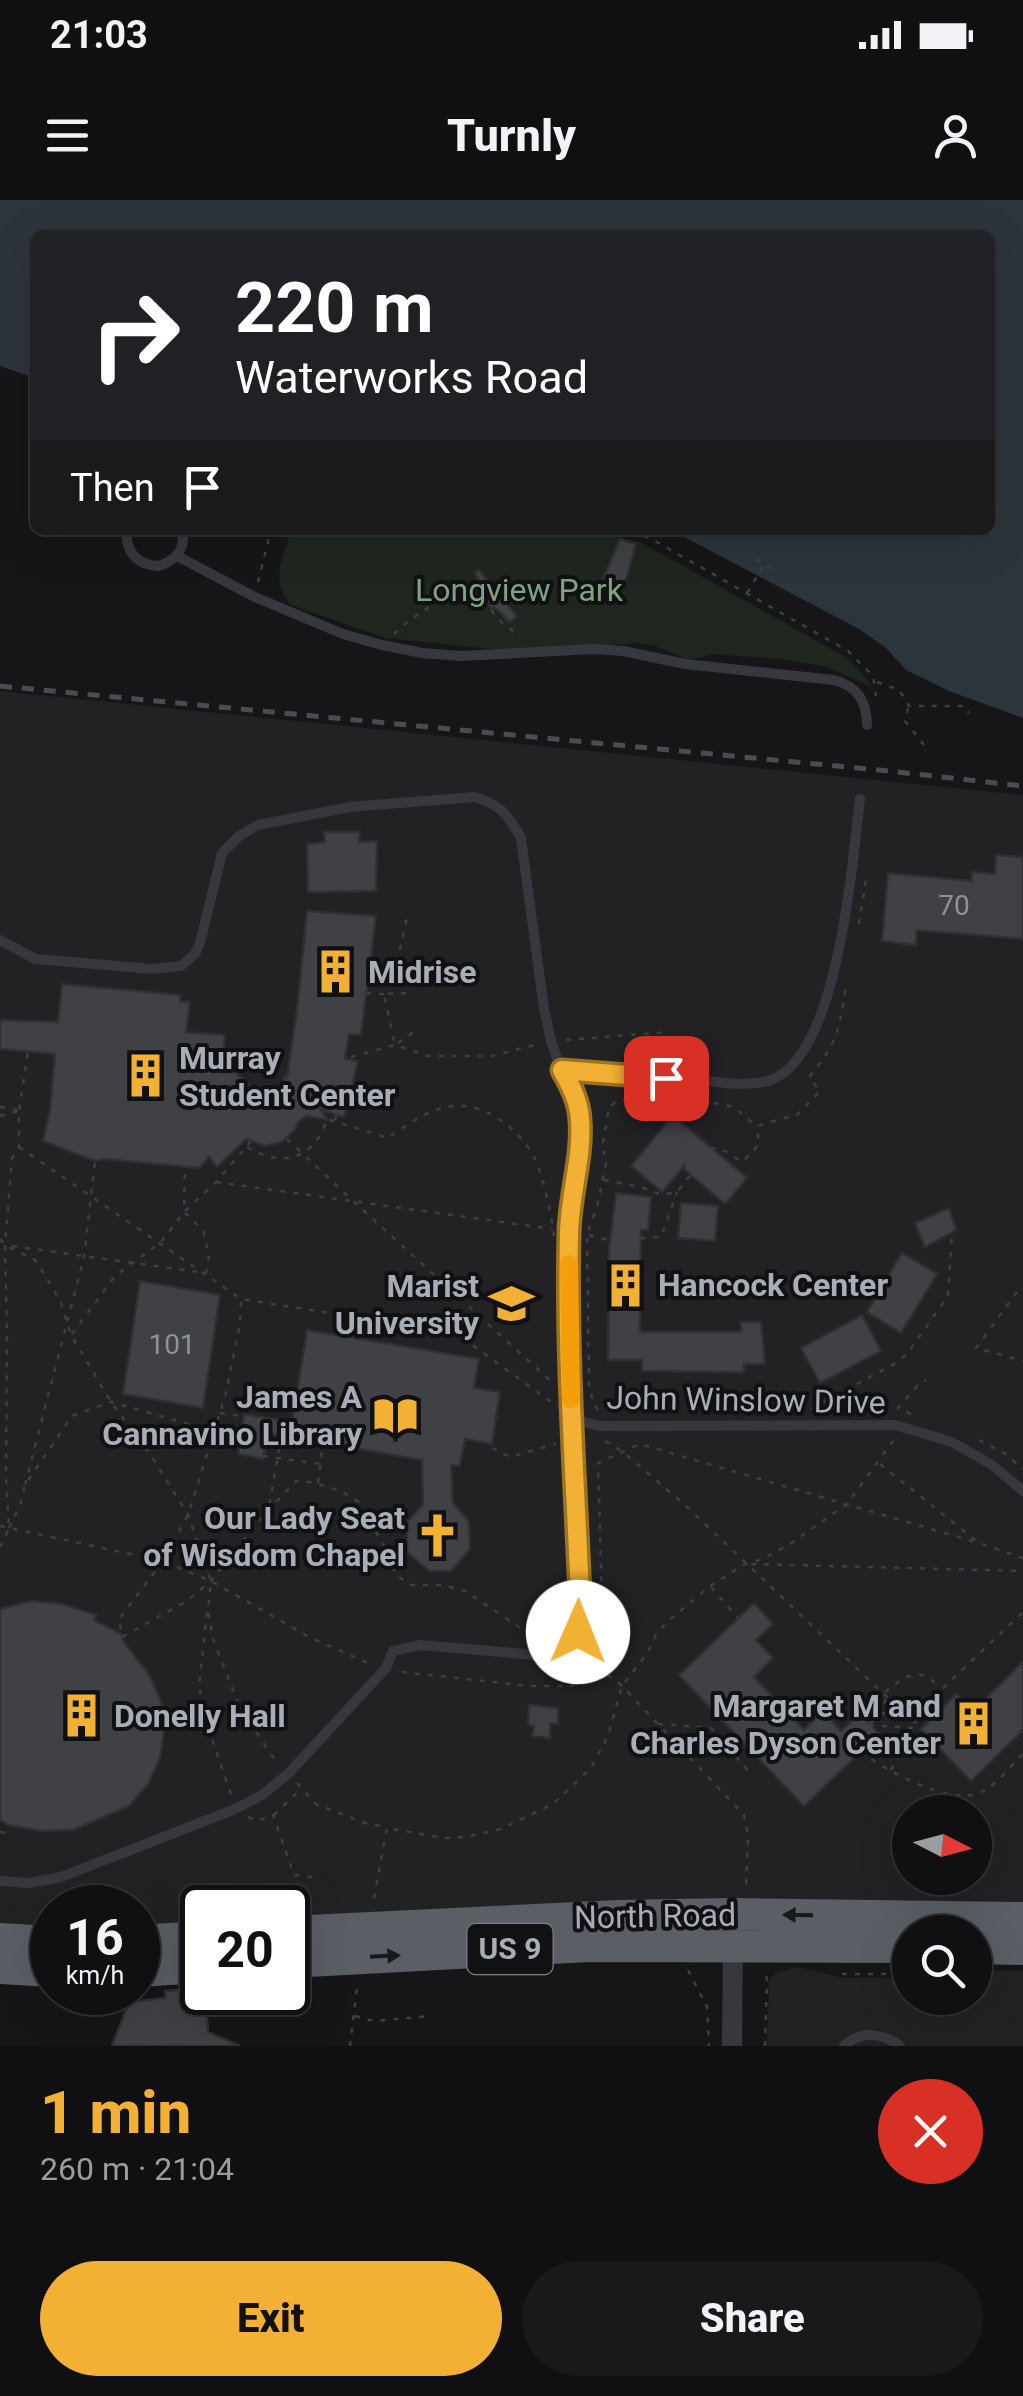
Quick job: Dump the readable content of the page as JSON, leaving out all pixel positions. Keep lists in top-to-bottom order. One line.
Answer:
{"streets":{"highway":["North Road","US 9"],"lane":["John Winslow Drive"]},"parks":["Longview Park"],"places":{"building":["Midrise","Murray Student Center","Hancock Center","Donelly Hall","Margaret M and Charles Dyson Center"],"school or university":["Marist University"],"library":["James A Cannavino Library"],"church":["Our Lady Seat of Wisdom Chapel"]},"house_numbers":["70","101"],"north":"right","page":{"status":"21:03","header":"Turnly","turn":["220 m","Waterworks Road"],"then":"Then","speed":"16 km/h","limit":"20","heading":["1 min","260 m · 21:04"],"buttons":["Exit","Share"]}}
